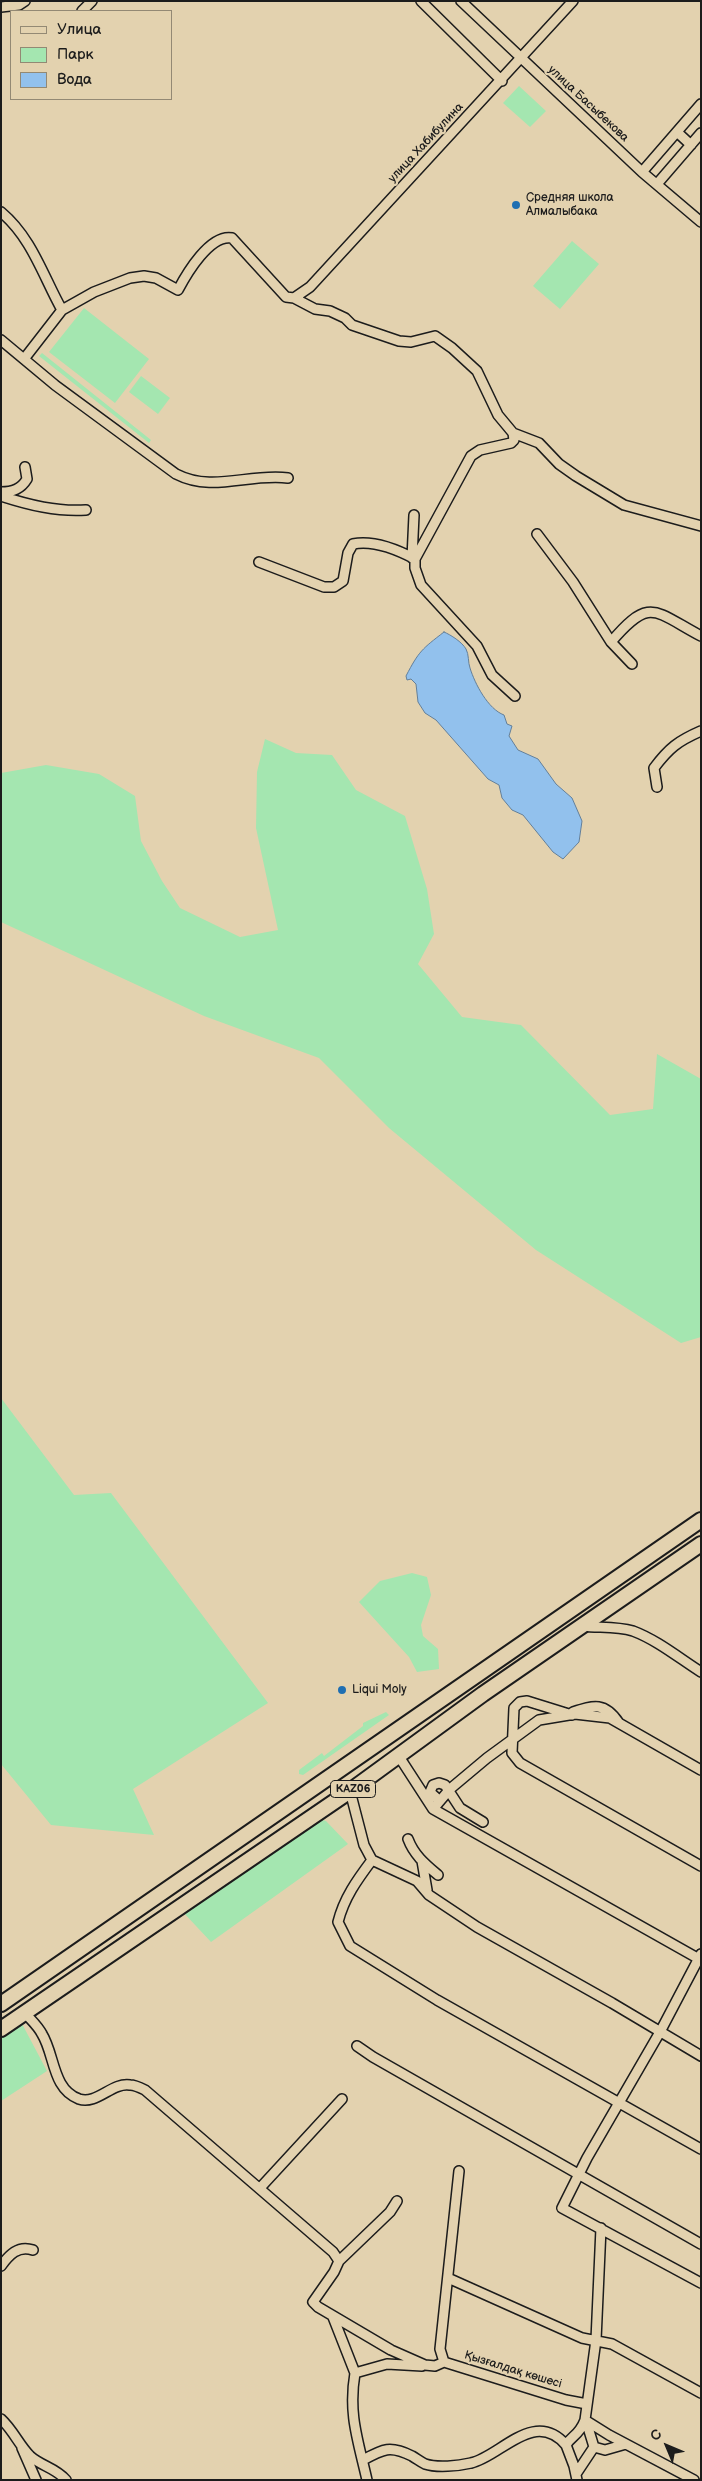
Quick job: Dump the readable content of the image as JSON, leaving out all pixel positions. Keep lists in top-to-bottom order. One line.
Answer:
{"streets":{"highway":["KАZ06"],"street":["улица Басыбекова","улица Хабибулина","Қызғалдақ көшесі"]},"crossings":[["улица Басыбекова","улица Хабибулина"]],"places":["Средняя школа Алмалыбака","Liqui Moly"],"legend":["Улица","Парк","Вода"],"north":"top left"}
